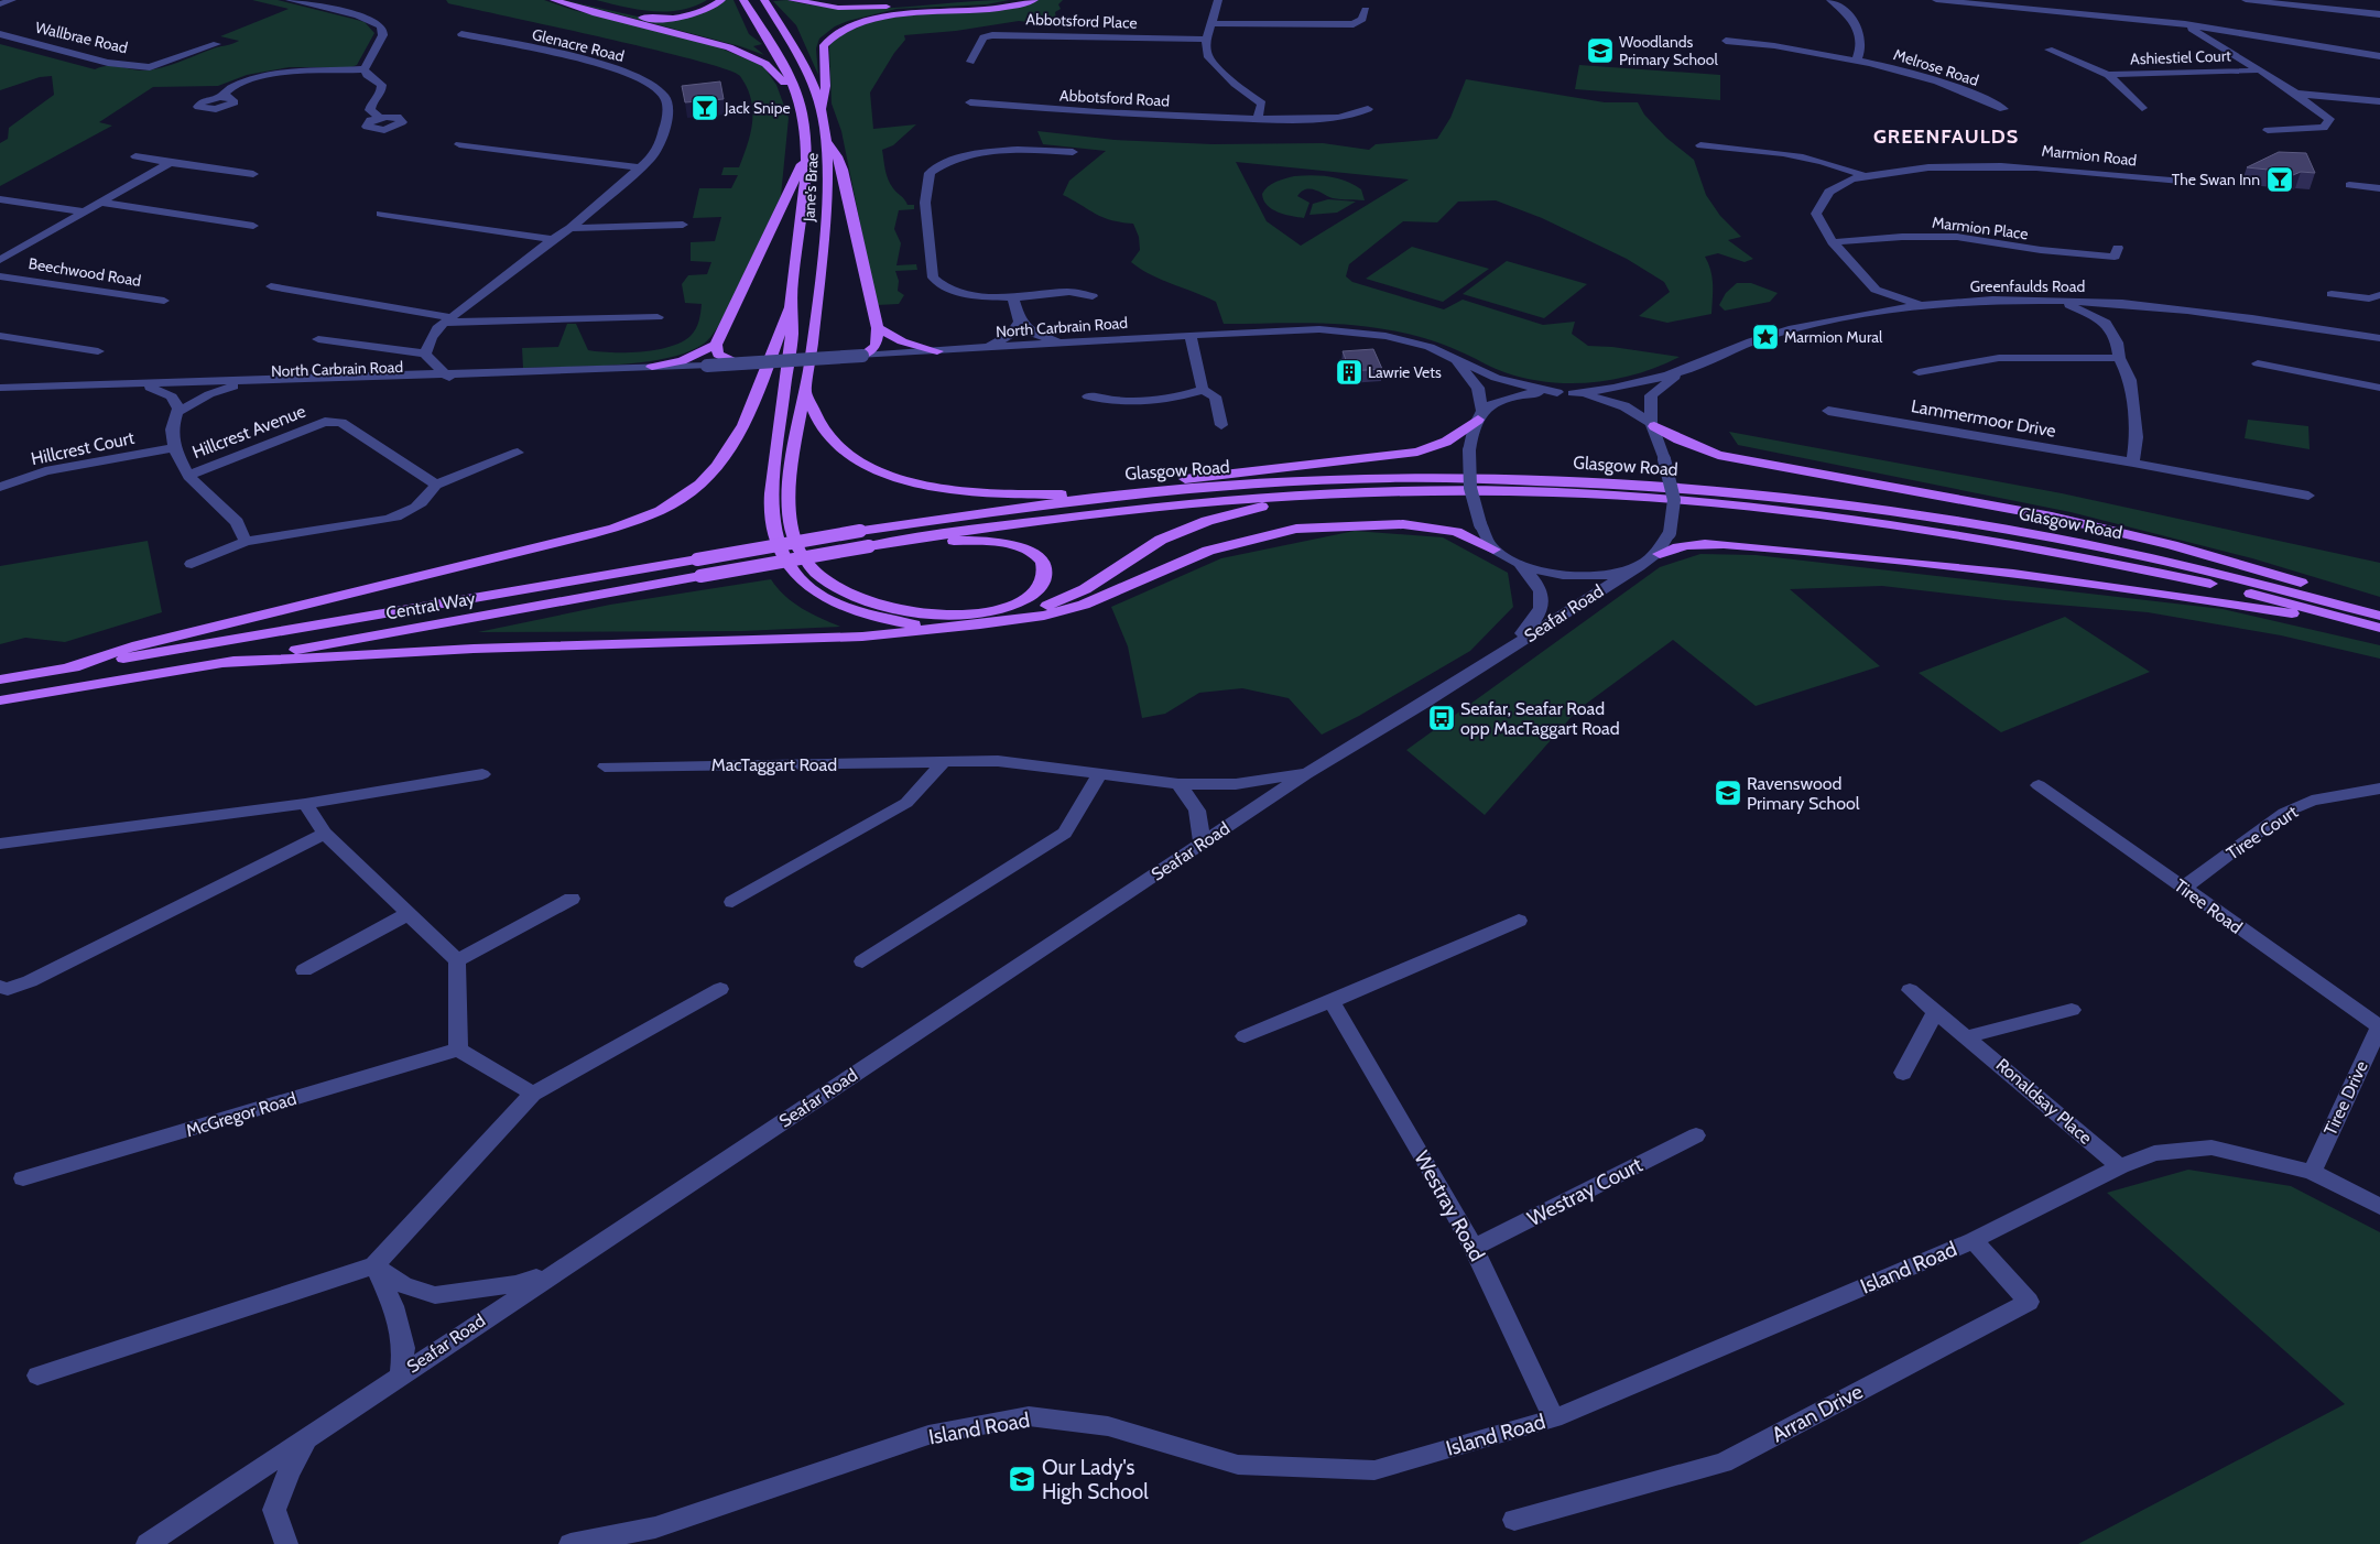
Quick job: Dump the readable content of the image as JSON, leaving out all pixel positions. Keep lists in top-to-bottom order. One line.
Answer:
{"streets":{"main road":["Jane's Brae","Glasgow Road","Central Way"],"street":["Abbotsford Place","Wallbrae Road","Glenacre Road","Ashiestiel Court","Melrose Road","Abbotsford Road","Marmion Road","Marmion Place","Beechwood Road","Greenfaulds Road","North Carbrain Road","Lammermoor Drive","Hillcrest Avenue","Hillcrest Court","Seafar Road","MacTaggart Road","Tiree Court","Tiree Road","Tiree Drive","Ronaldsay Place","McGregor Road","Westray Court","Westray Road","Island Road","Arran Drive"]},"crossings":[["Marmion Road","Marmion Place"],["Marmion Road","Greenfaulds Road"],["Jane's Brae","Glasgow Road"],["Hillcrest Avenue","Hillcrest Court"],["Glasgow Road","Central Way"],["Seafar Road","MacTaggart Road"],["Tiree Court","Tiree Road"],["Tiree Road","Tiree Drive"],["Tiree Drive","Island Road"],["Ronaldsay Place","Island Road"],["Westray Court","Westray Road"],["Westray Road","Island Road"],["Island Road","Arran Drive"]],"districts":["GREENFAULDS"],"places":{"school or university":["Woodlands Primary School","Ravenswood Primary School","Our Lady's High School"],"bar":["Jack Snipe","The Swan Inn"],"place":["Marmion Mural"],"building":["Lawrie Vets"],"bus stop":["Seafar, Seafar Road opp MacTaggart Road"]}}
